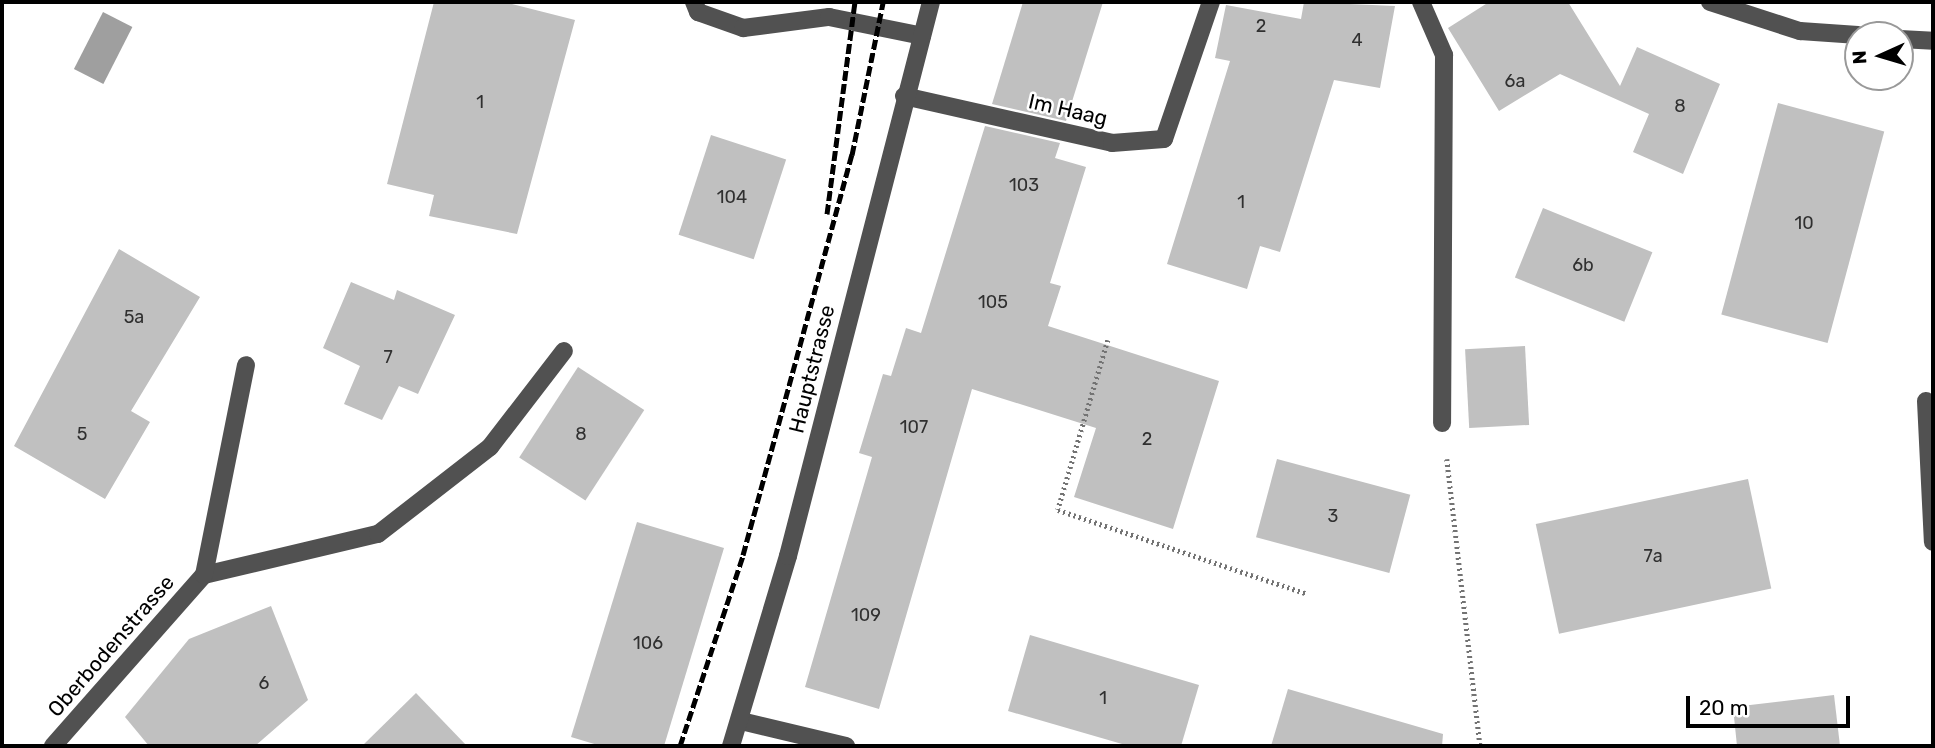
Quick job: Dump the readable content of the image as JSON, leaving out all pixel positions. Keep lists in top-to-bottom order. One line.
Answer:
{"streets":{"street":["Im Haag","Hauptstrasse","Oberbodenstrasse"]},"crossings":[["Im Haag","Hauptstrasse"]],"house_numbers":["2","4","6a","1","8","103","104","1","10","6b","105","5a","7","107","5","8","2","3","7a","109","106","6","1"],"scale_bar":"20 m","north":"left"}
